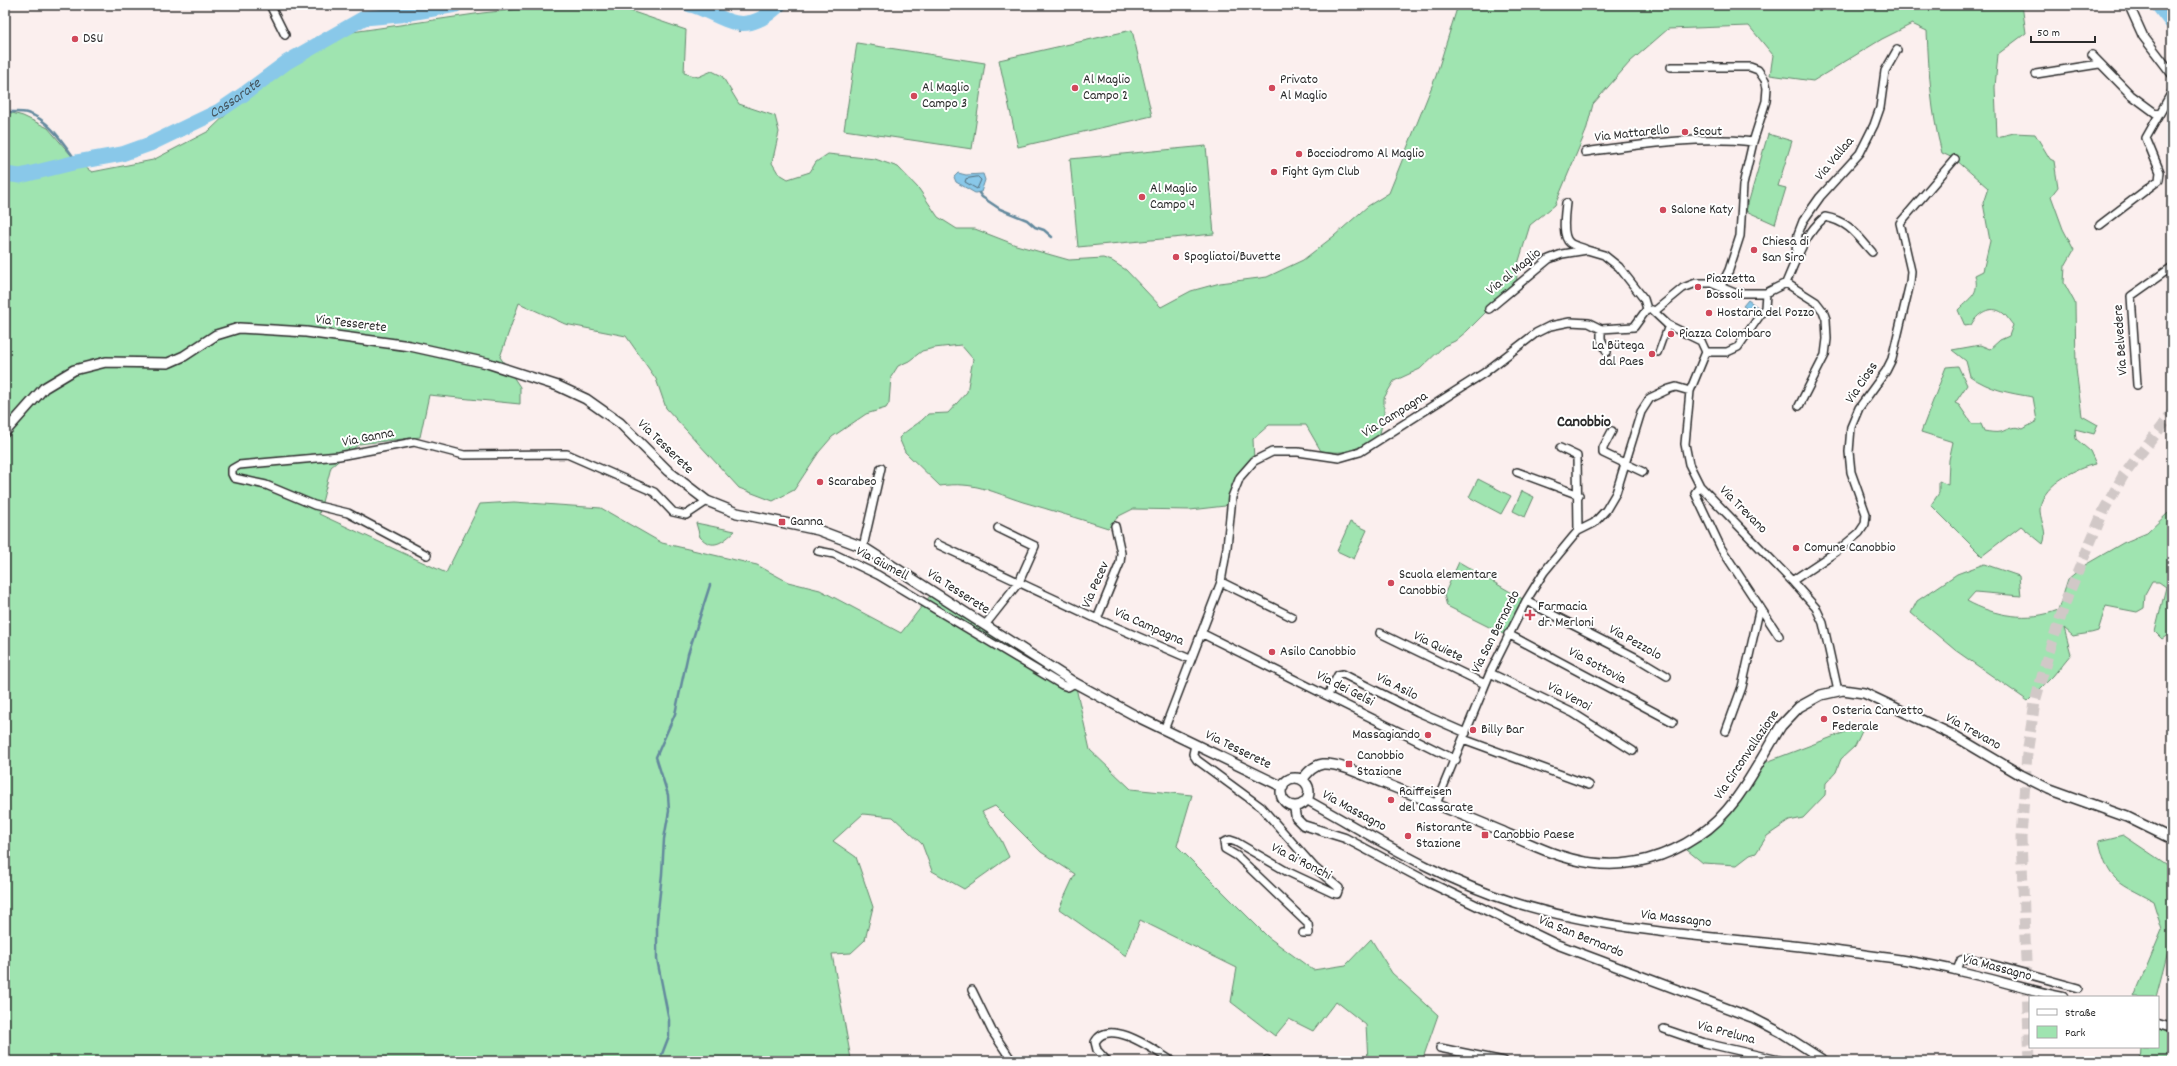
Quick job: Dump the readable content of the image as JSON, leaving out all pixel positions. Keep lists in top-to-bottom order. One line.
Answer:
{"streets":{"main road":["Via Tesserete","Via Trevano","Via Circonvallazione"],"street":["Via Mattarello","Via Vallaa","Via al Maglio","Via Belvedere","Via Cioss","Via Campagna","Via Ganna","Via Giumell","Via Pecev","Via San Bernardo","Via Pezzolo","Via Quiete","Via Sottovia","Via Asilo","Via dei Gelsi","Via Venoi","Via Massagno","Via ai Ronchi","Via Preluna"]},"crossings":[["Via al Maglio","Via Campagna"],["Via Tesserete","Via Campagna"],["Via Tesserete","Via Ganna"],["Via Tesserete","Via Giumell"],["Via Tesserete","Via San Bernardo"],["Via Tesserete","Via Massagno"],["Via Tesserete","Via ai Ronchi"],["Via Cioss","Via Trevano"],["Via Campagna","Via Pecev"],["Via Campagna","Via dei Gelsi"],["Via Trevano","Via San Bernardo"],["Via Trevano","Via Circonvallazione"],["Via San Bernardo","Via Pezzolo"],["Via San Bernardo","Via Quiete"],["Via San Bernardo","Via Sottovia"],["Via San Bernardo","Via Asilo"],["Via San Bernardo","Via dei Gelsi"],["Via San Bernardo","Via Venoi"],["Via San Bernardo","Via Circonvallazione"],["Via San Bernardo","Via Massagno"],["Via Asilo","Via dei Gelsi"]],"districts":["Canobbio"],"water":["Cassarate"],"places":{"other":["DSU","Al Maglio Campo 2","Privato Al Maglio","Al Maglio Campo 3","Scout","Bocciodromo Al Maglio","Fight Gym Club","Al Maglio Campo 4","Salone Katy","Chiesa di San Siro","Spogliatoi/Buvette","Piazzetta Bossoli","Hostaria del Pozzo","Piazza Colombaro","La Bütega dal Paes","Scarabeo","Comune Canobbio","Scuola elementare Canobbio","Asilo Canobbio","Osteria Canvetto Federale","Billy Bar","Massagiando","Raiffeisen del Cassarate","Ristorante Stazione"],"transit":["Ganna","Canobbio Stazione","Canobbio Paese"],"health":["Farmacia dr. Merloni"]},"legend":["Straße","Park"],"scale_bar":"50 m"}
